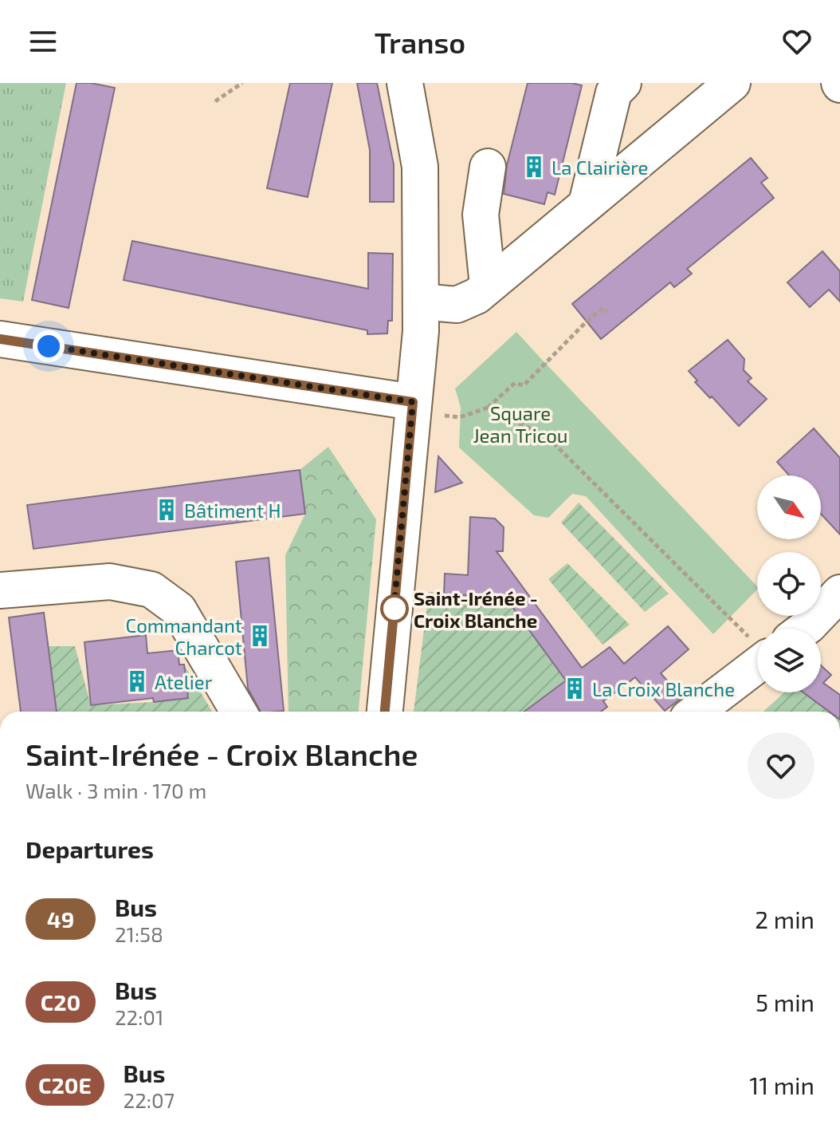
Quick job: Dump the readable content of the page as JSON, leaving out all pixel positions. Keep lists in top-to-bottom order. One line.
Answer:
{"parks":["Square Jean Tricou"],"places":{"building":["La Clairière","Bâtiment H","Commandant Charcot","Atelier","La Croix Blanche"],"other":["Saint-Irénée - Croix Blanche"]},"lines":["bus line 49"],"north":"bottom right","page":{"header":"Transo","heading":[["Saint-Irénée - Croix Blanche","Walk · 3 min · 170 m"],"Departures"],"list":[{"mark":"49","name":"Bus","note":"21:58","value":"2 min"},{"mark":"C20","name":"Bus","note":"22:01","value":"5 min"},{"mark":"C20E","name":"Bus","note":"22:07","value":"11 min"}]}}
